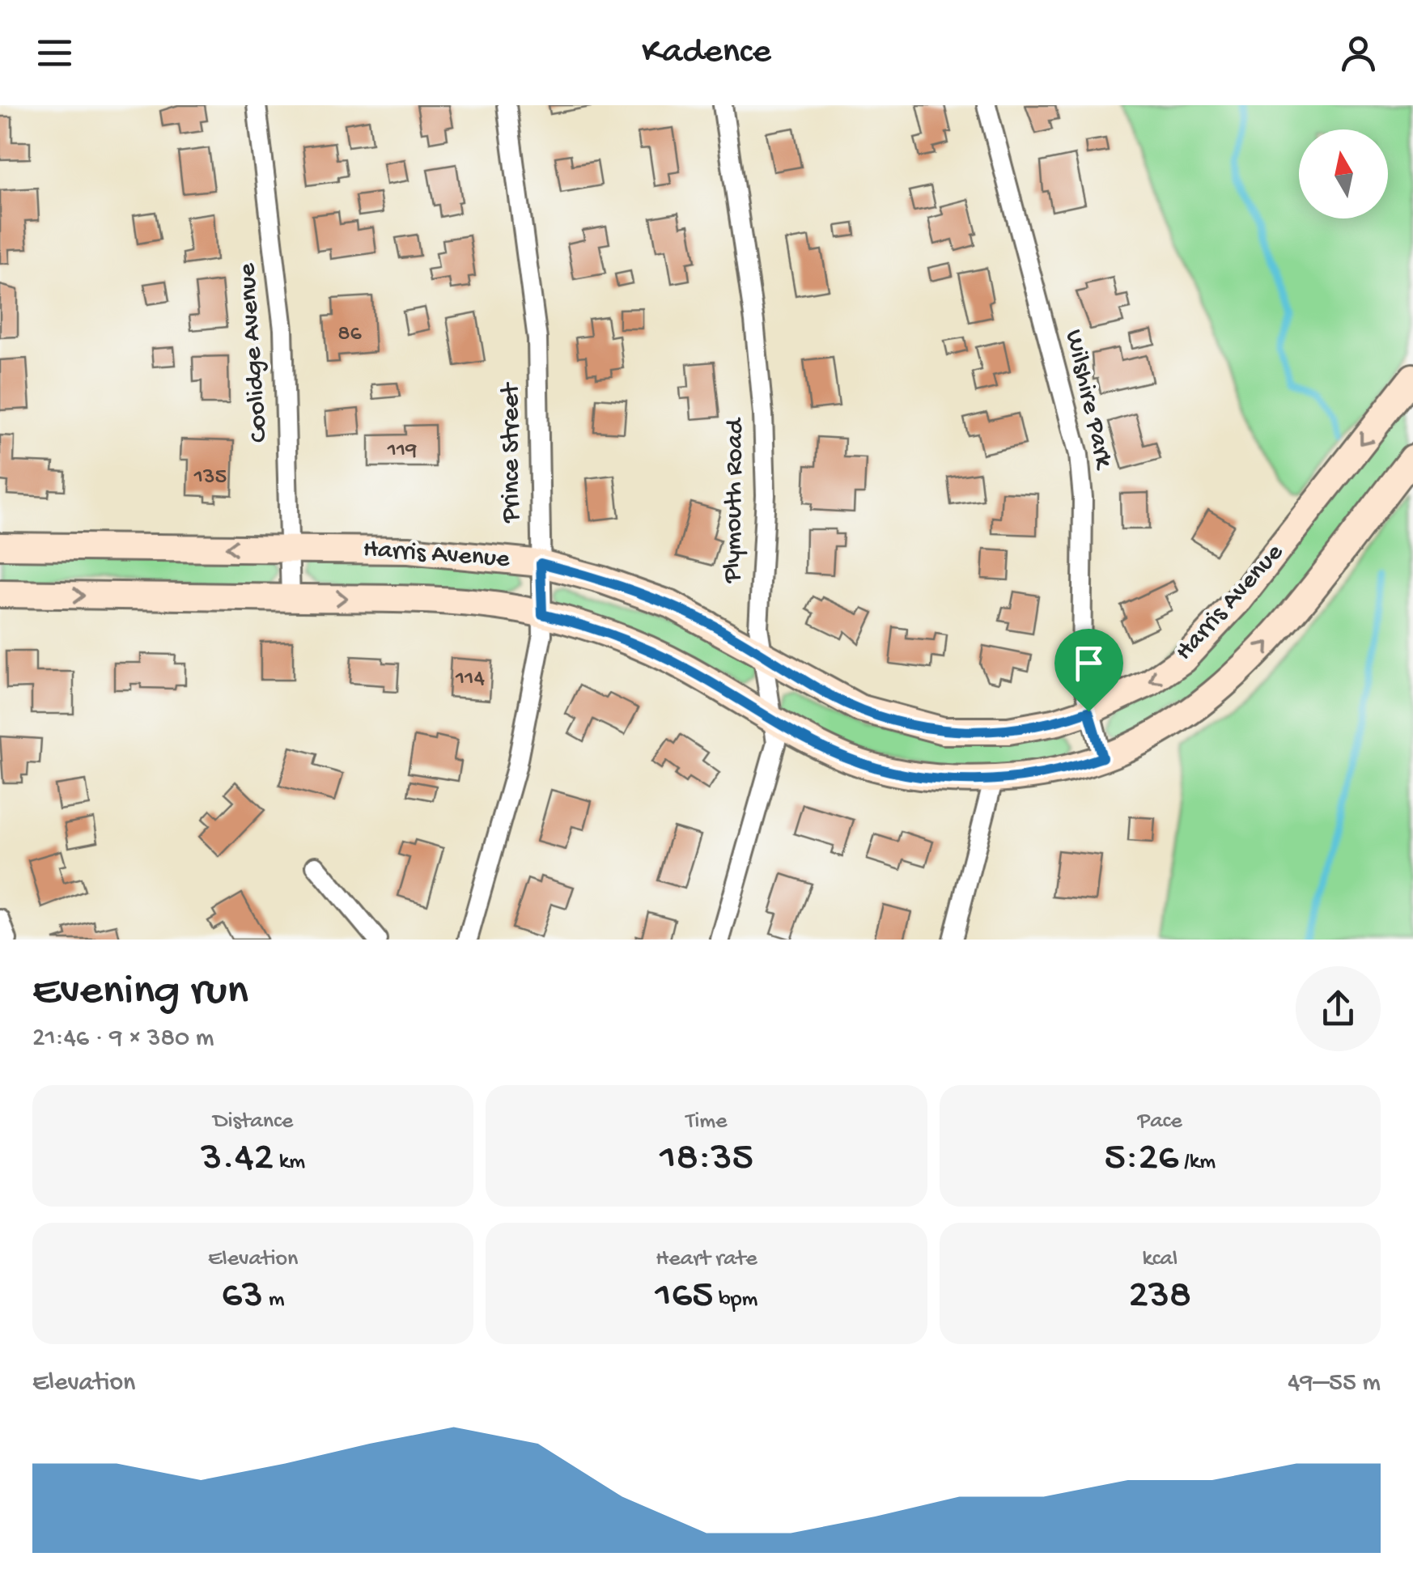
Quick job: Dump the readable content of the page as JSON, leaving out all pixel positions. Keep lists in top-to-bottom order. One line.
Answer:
{"streets":{"street":["Coolidge Avenue","Wilshire Park","Prince Street","Plymouth Road","Harris Avenue"]},"crossings":[["Coolidge Avenue","Harris Avenue"],["Wilshire Park","Harris Avenue"],["Prince Street","Harris Avenue"],["Plymouth Road","Harris Avenue"]],"house_numbers":["86","119","135","114"],"north":"top","page":{"header":"Kadence","heading":["Evening run","21:46 · 9 × 380 m"],"stats":[["Distance","3.42 km"],["Time","18:35"],["Pace","5:26 /km"],["Elevation","63 m"],["Heart rate","165 bpm"],["kcal","238"]],"chart":["Elevation","49–55 m"]}}
